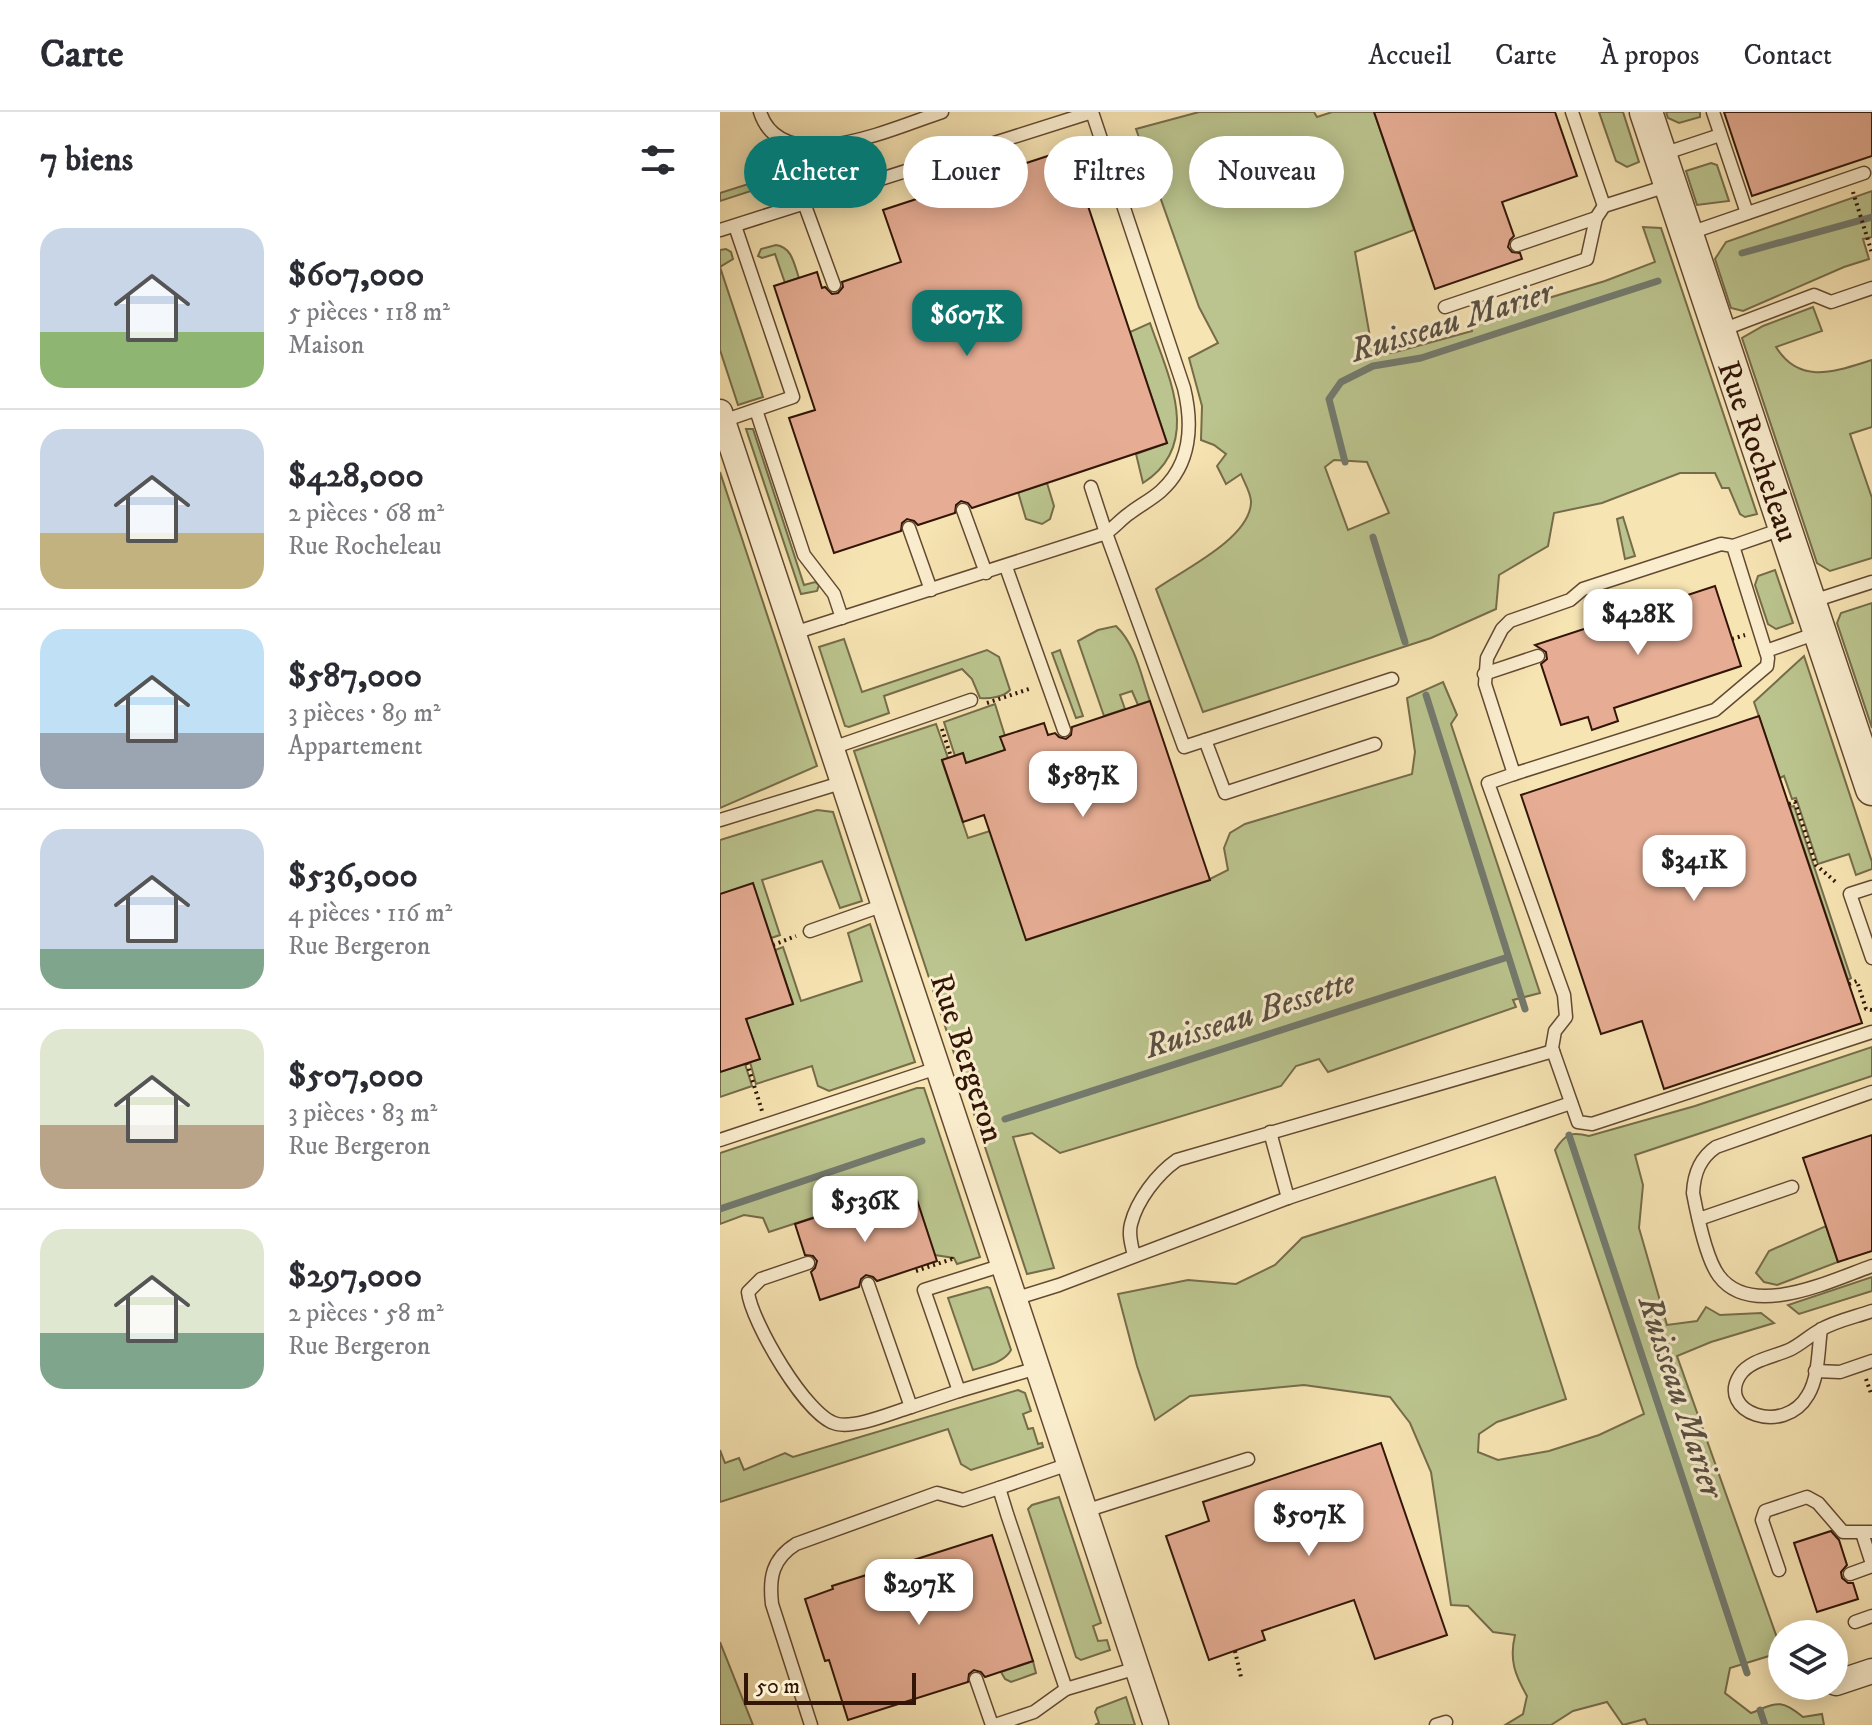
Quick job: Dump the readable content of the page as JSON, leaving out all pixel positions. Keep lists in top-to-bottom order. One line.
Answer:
{"streets":{"street":["Rue Rocheleau","Rue Bergeron"]},"water":["Ruisseau Marier","Ruisseau Bessette"],"scale_bar":"50 m","page":{"header":"Carte","nav":["Accueil","Carte","À propos","Contact"],"heading":"7 biens","chip":["Acheter","Louer","Filtres","Nouveau"],"list":[{"name":"$607,000","note":"5 pièces · 118 m² · Maison"},{"name":"$428,000","note":"2 pièces · 68 m² · Rue Rocheleau"},{"name":"$587,000","note":"3 pièces · 89 m² · Appartement"},{"name":"$536,000","note":"4 pièces · 116 m² · Rue Bergeron"},{"name":"$507,000","note":"3 pièces · 83 m² · Rue Bergeron"},{"name":"$297,000","note":"2 pièces · 58 m² · Rue Bergeron"}],"price":["$607K","$428K","$587K","$341K","$536K","$507K","$297K"],"scale":"50 m"}}
